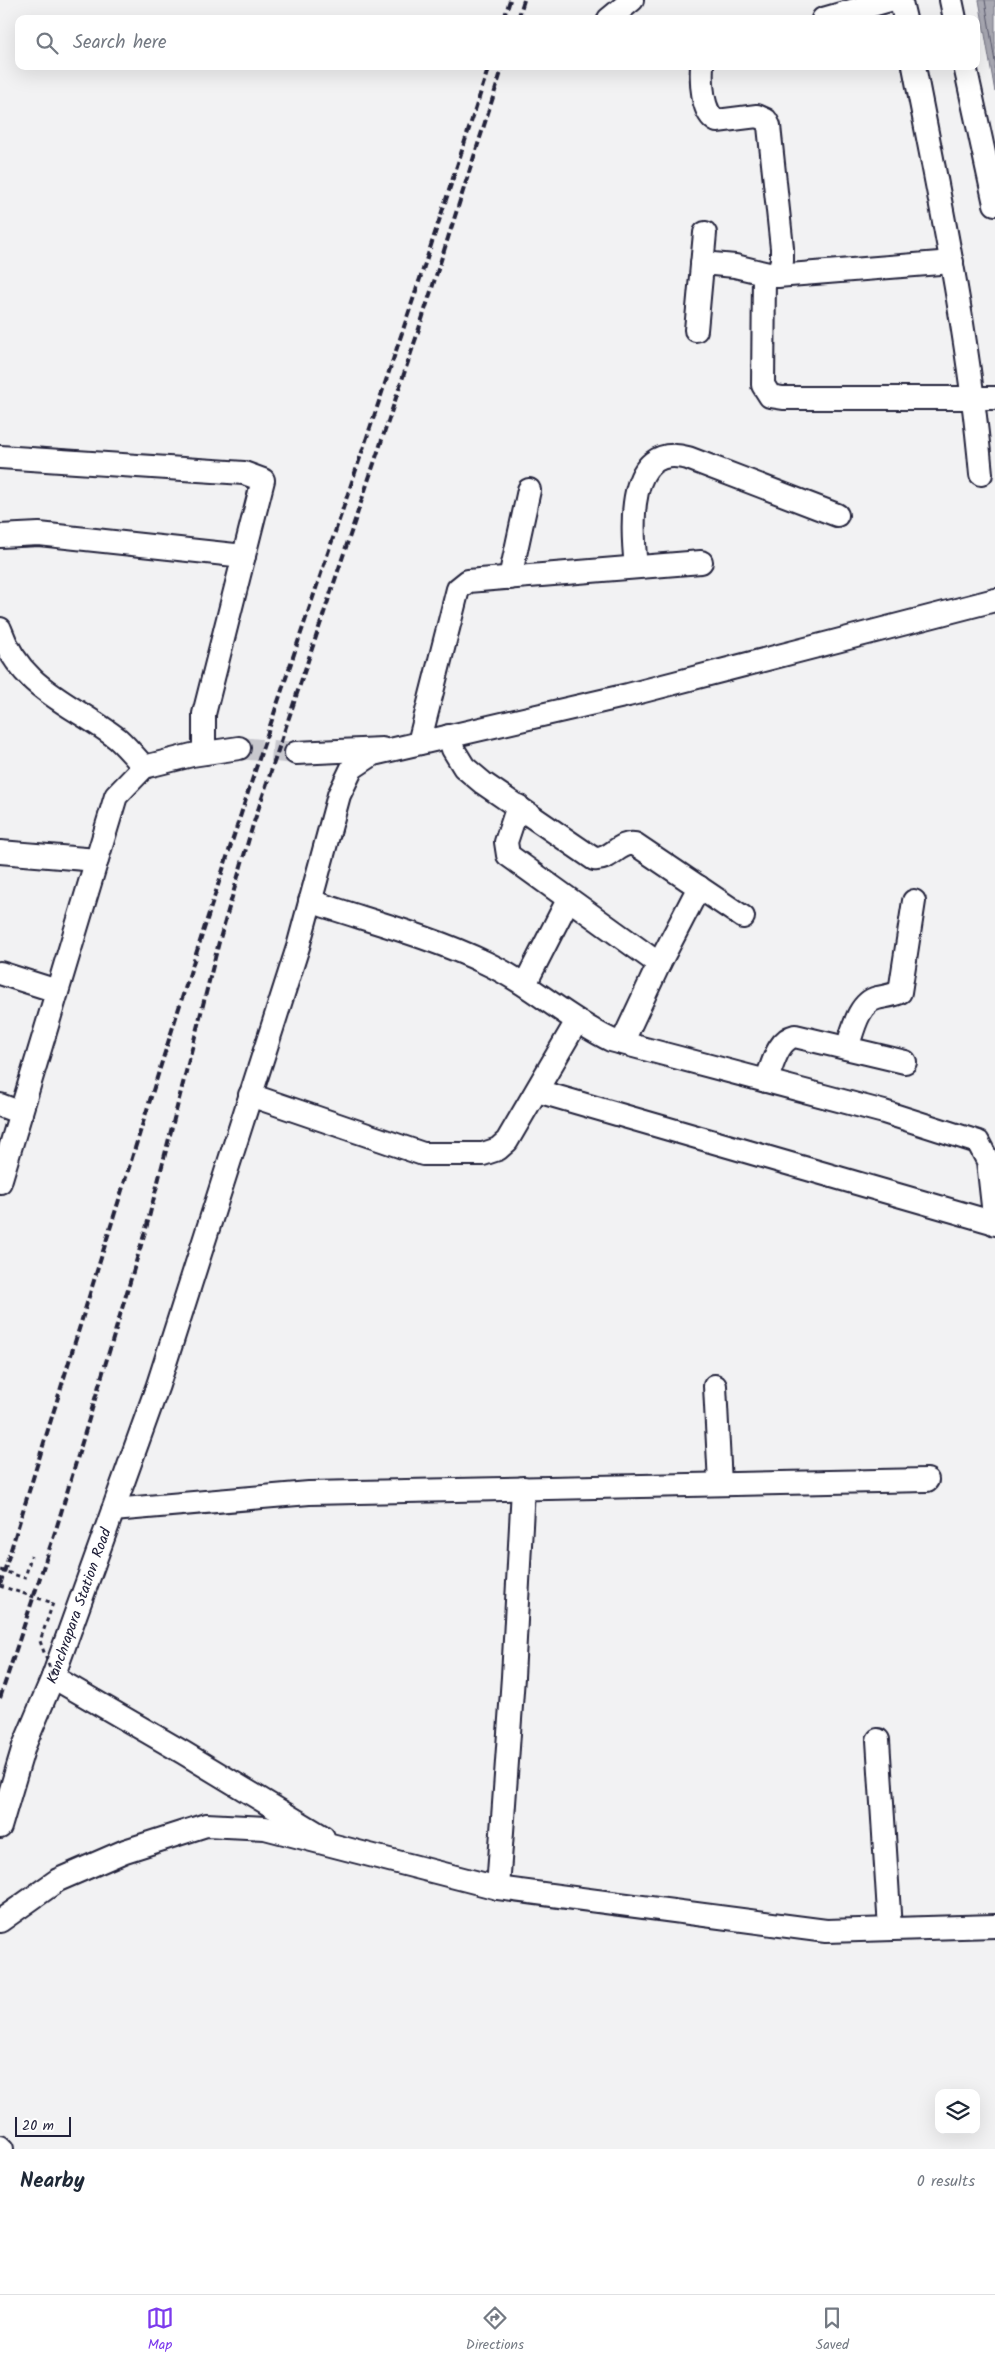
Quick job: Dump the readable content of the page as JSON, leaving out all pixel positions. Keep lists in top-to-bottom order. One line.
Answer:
{"streets":{"street":["Kanchrapara Station Road"]},"scale_bar":"20 m","page":{"search":"Search here","scale":"20 m","heading":["Nearby","0 results"],"nav":["Map","Directions","Saved"]}}
